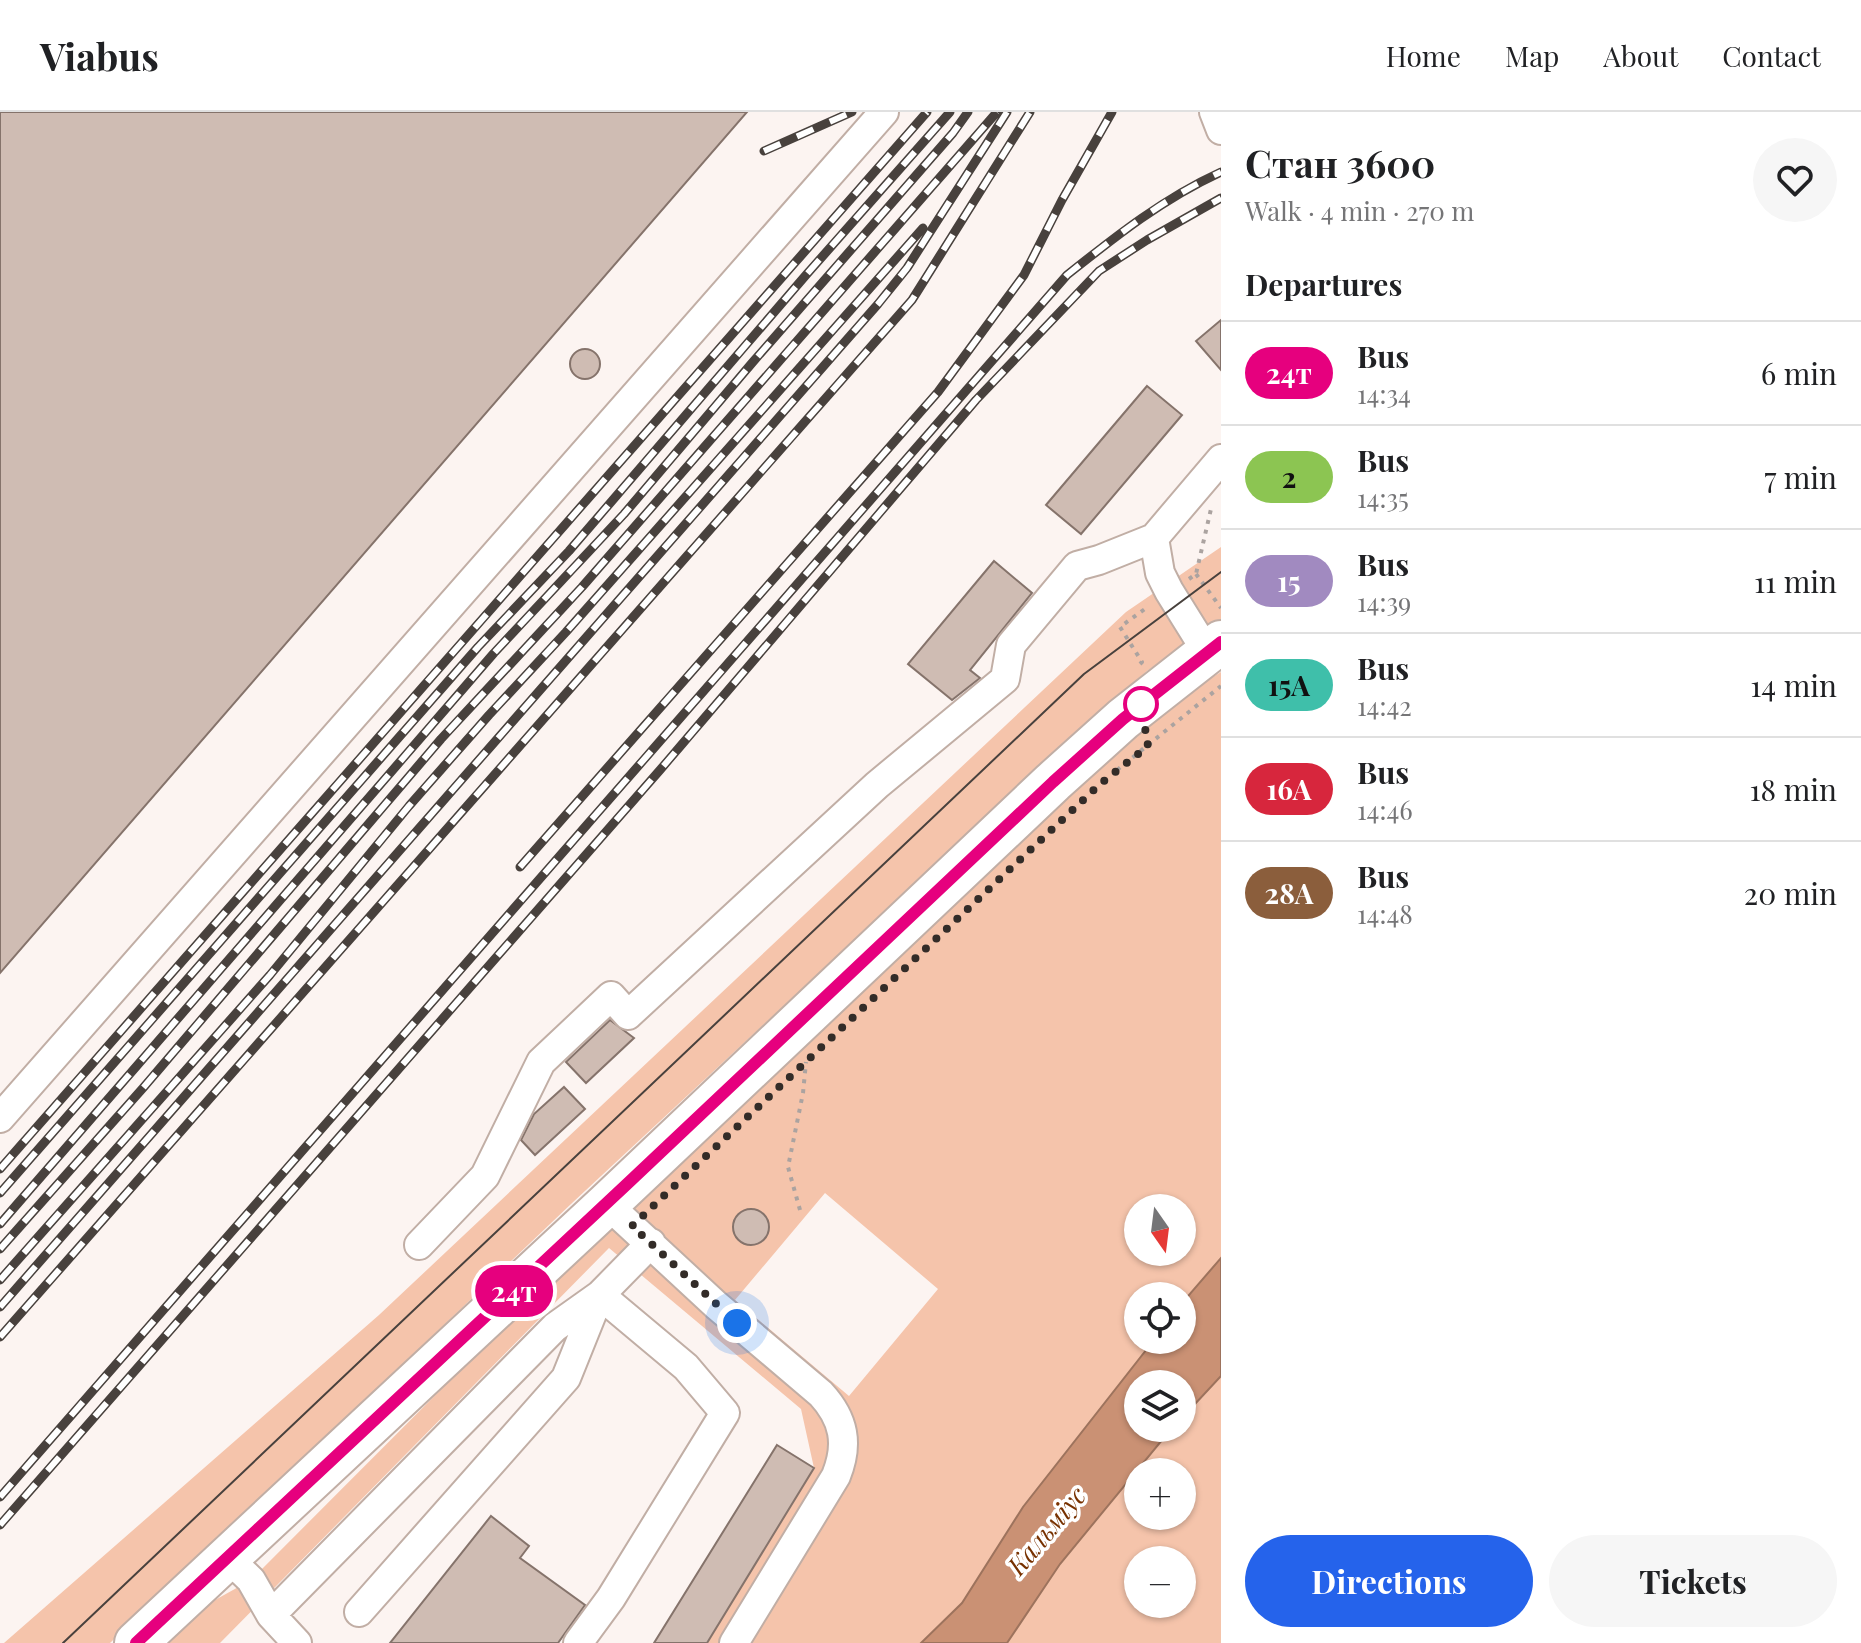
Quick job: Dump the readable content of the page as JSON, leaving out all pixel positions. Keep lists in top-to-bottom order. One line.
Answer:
{"water":["Кальміус"],"lines":["bus line 24т"],"north":"bottom","page":{"header":"Viabus","nav":["Home","Map","About","Contact"],"on_map":"24т","heading":[["Стан 3600","Walk · 4 min · 270 m"],"Departures"],"list":[{"mark":"24т","name":"Bus","note":"14:34","value":"6 min"},{"mark":"2","name":"Bus","note":"14:35","value":"7 min"},{"mark":"15","name":"Bus","note":"14:39","value":"11 min"},{"mark":"15А","name":"Bus","note":"14:42","value":"14 min"},{"mark":"16А","name":"Bus","note":"14:46","value":"18 min"},{"mark":"28А","name":"Bus","note":"14:48","value":"20 min"}],"map_buttons":["+","−"],"buttons":["Directions","Tickets"]}}
